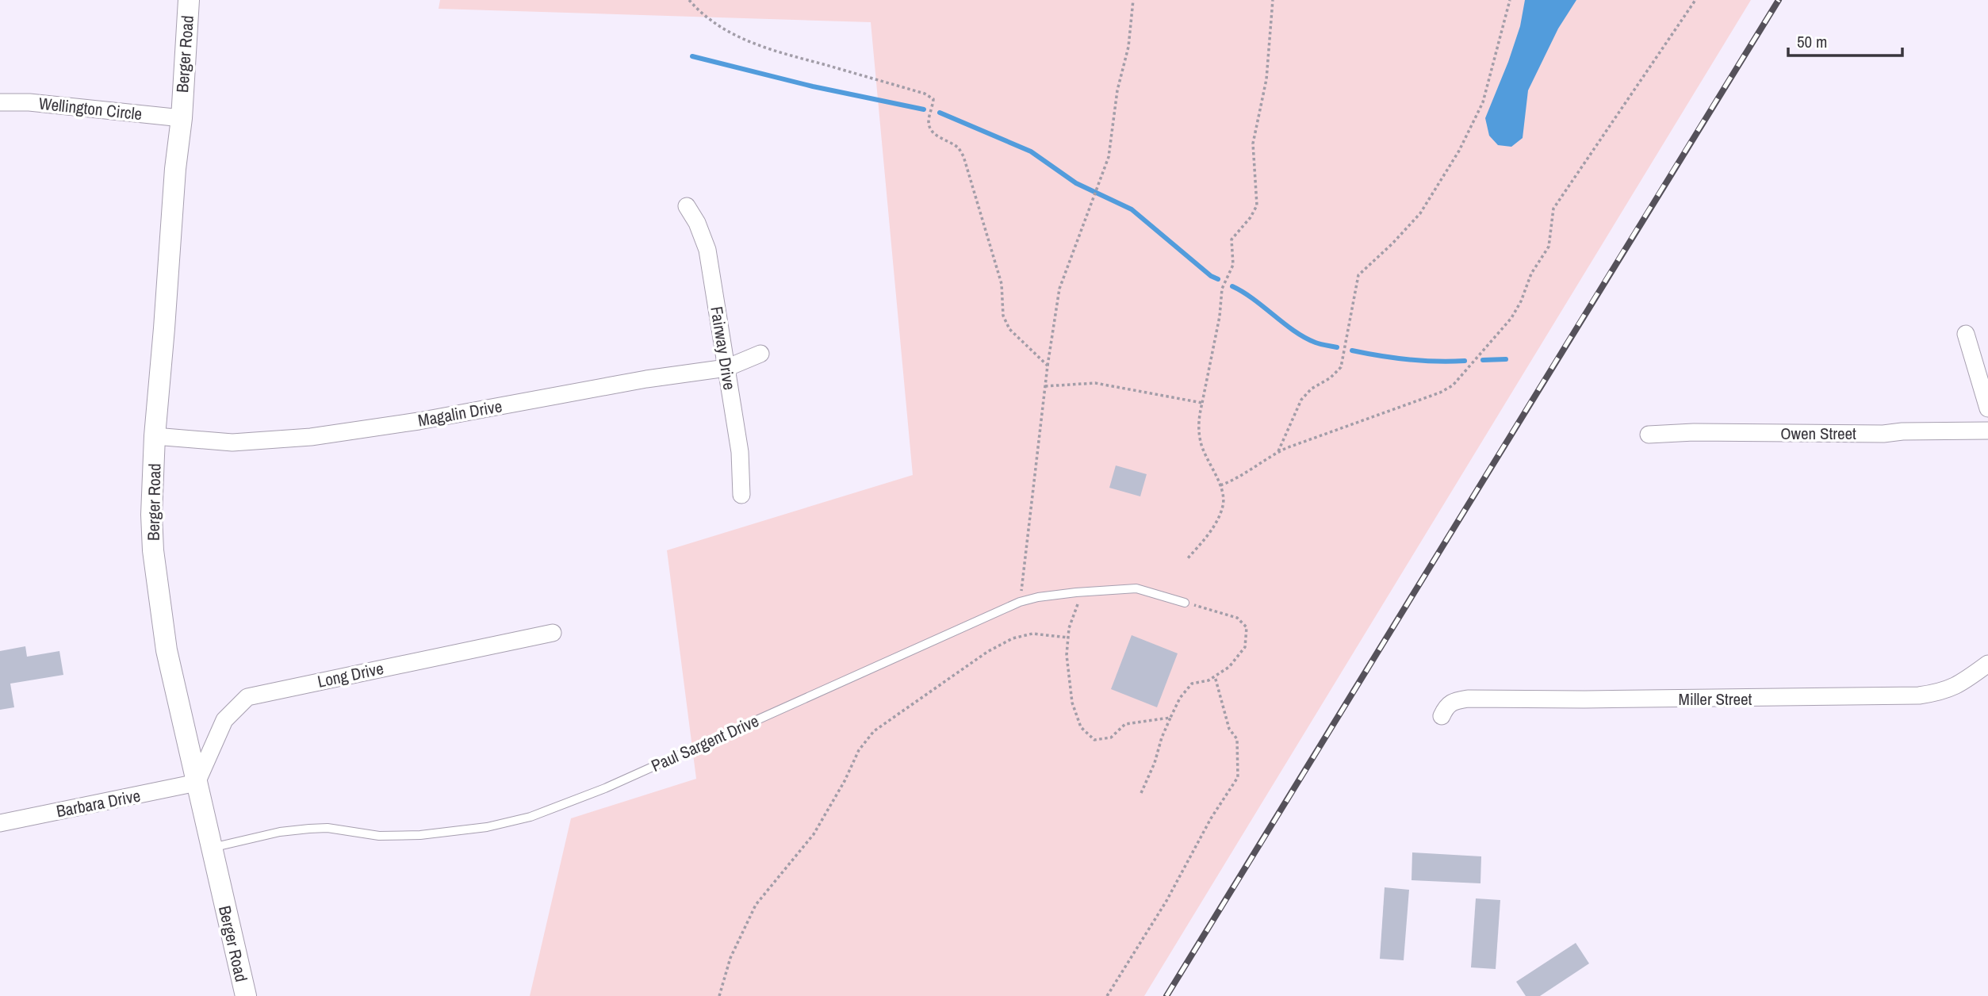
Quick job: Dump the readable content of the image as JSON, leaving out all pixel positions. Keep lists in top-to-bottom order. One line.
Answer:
{"streets":{"street":["Berger Road","Wellington Circle","Fairway Drive","Magalin Drive","Owen Street","Long Drive","Miller Street","Barbara Drive"],"lane":["Paul Sargent Drive"]},"crossings":[["Berger Road","Wellington Circle"],["Berger Road","Magalin Drive"],["Berger Road","Long Drive"],["Berger Road","Paul Sargent Drive"],["Berger Road","Barbara Drive"],["Fairway Drive","Magalin Drive"],["Long Drive","Barbara Drive"]],"scale_bar":"50 m"}
